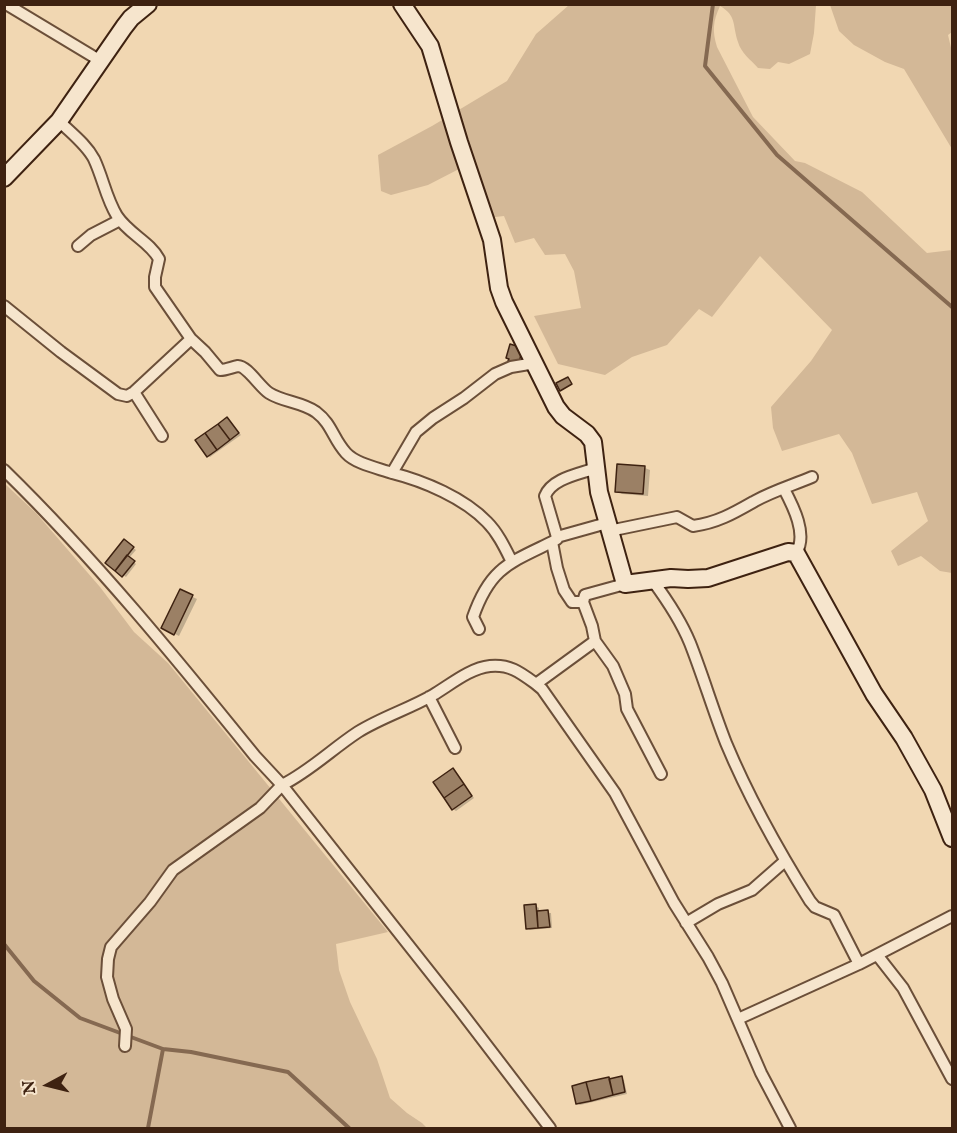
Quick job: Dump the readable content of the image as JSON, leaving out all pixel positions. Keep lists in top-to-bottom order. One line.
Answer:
{"north":"left"}
